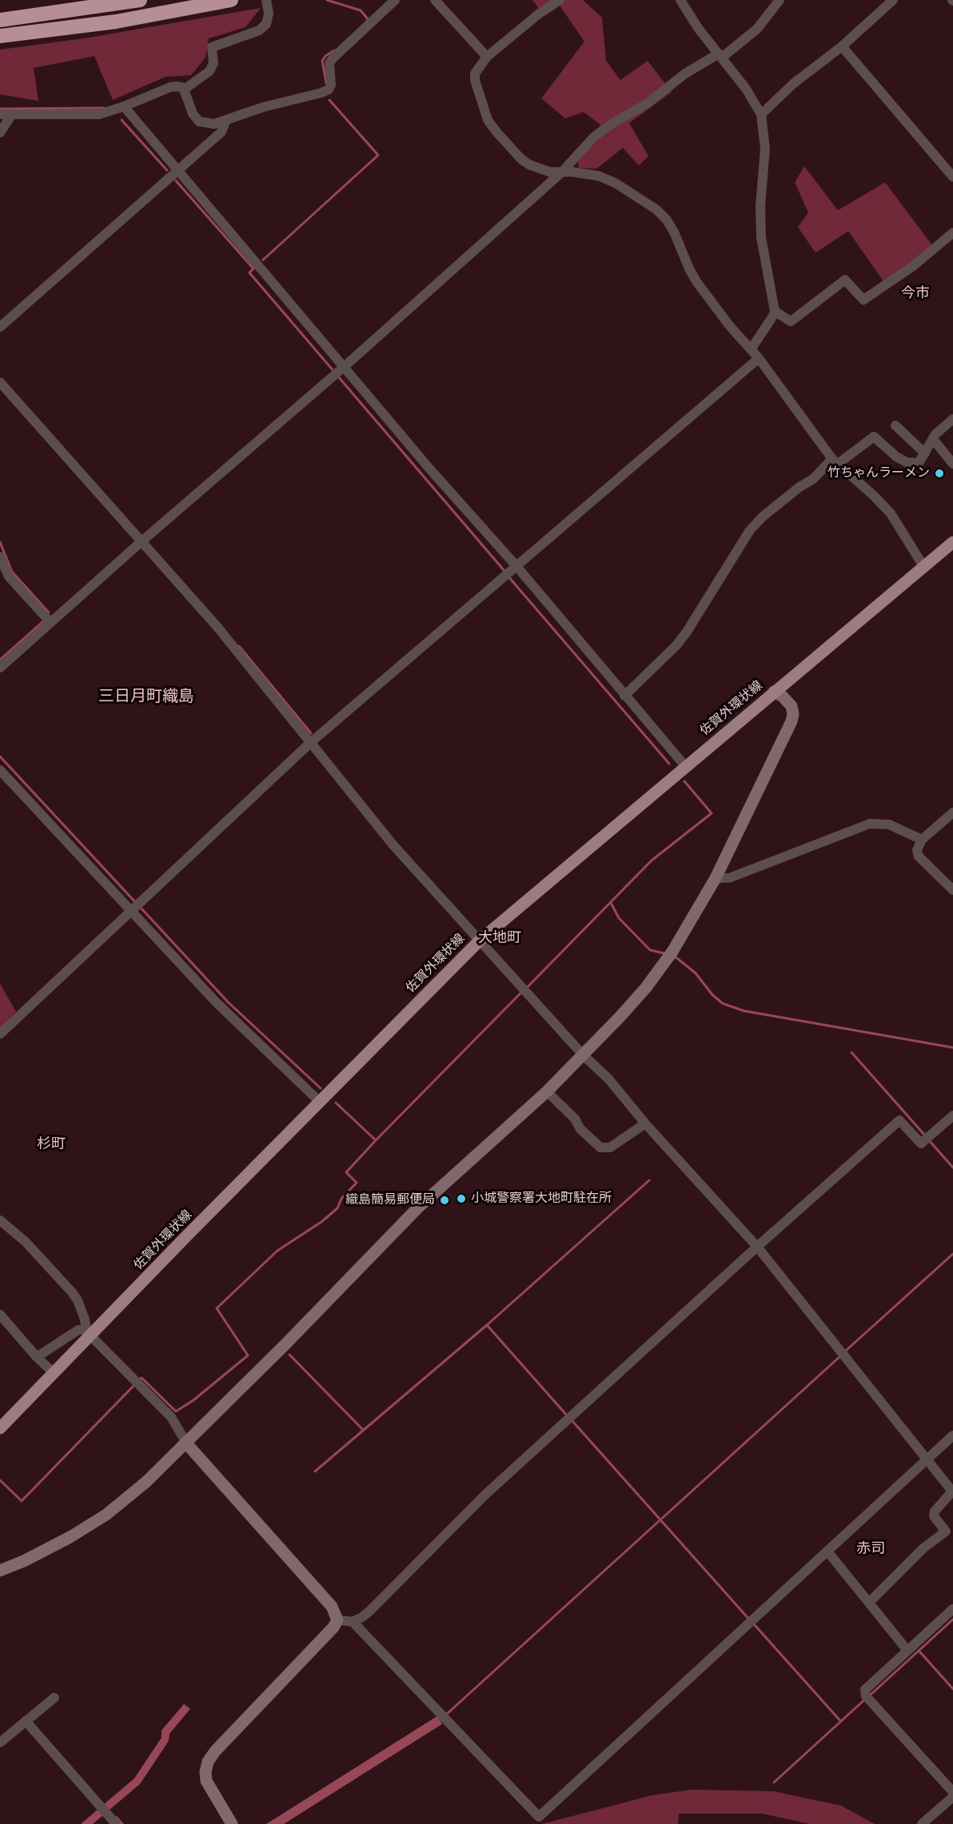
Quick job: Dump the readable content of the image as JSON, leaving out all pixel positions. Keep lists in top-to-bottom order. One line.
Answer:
{"streets":{"main road":["佐賀外環状線"]},"districts":["今市","三日月町織島","大地町","杉町","赤司"],"places":["竹ちゃんラーメン","小城警察署大地町駐在所","織島簡易郵便局"]}
